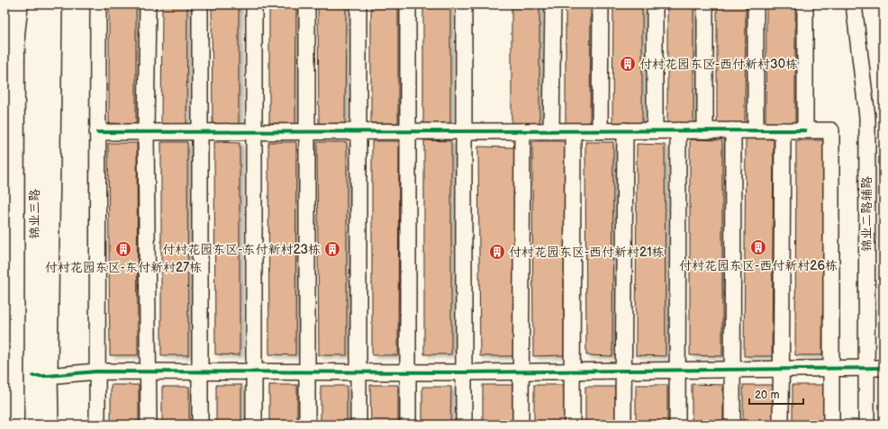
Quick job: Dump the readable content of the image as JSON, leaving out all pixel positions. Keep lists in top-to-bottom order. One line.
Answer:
{"streets":{"street":["锦业三路","锦业二路辅路"]},"places":{"building":["付村花园东区-西付新村30栋","付村花园东区-西付新村26栋","付村花园东区-东付新村27栋","付村花园东区-东付新村23栋","付村花园东区-西付新村21栋"]},"scale_bar":"20 m"}
